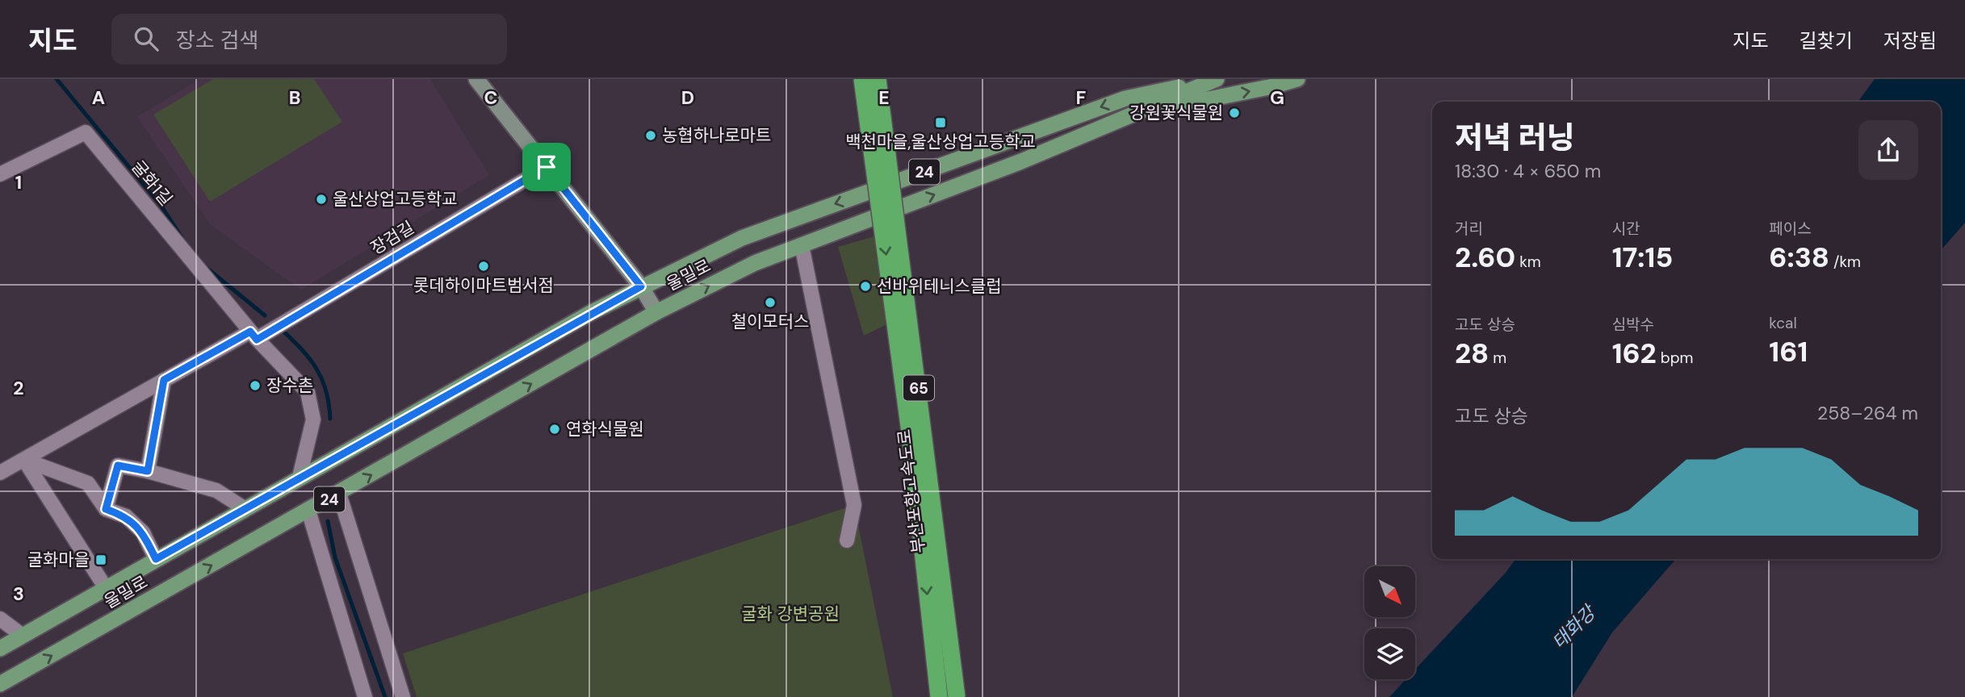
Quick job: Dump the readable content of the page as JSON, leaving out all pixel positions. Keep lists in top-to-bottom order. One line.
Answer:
{"streets":{"highway":["65","부산포항고속도로"],"main road":["24","울밀로"],"street":["굴화1길","장검길"]},"crossings":[["굴화1길","장검길"],["굴화1길","울밀로"],["장검길","울밀로"]],"water":["태화강"],"parks":["굴화 강변공원"],"places":{"other":["강원꽃식물원","농협하나로마트","울산상업고등학교","롯데하이마트범서점","선바위테니스클럽","철이모터스","장수촌","연화식물원"],"transit":["백천마을,울산상업고등학교","굴화마을"]},"north":"bottom right","page":{"header":"지도","search":"장소 검색","nav":["지도","길찾기","저장됨"],"heading":["저녁 러닝","18:30 · 4 × 650 m"],"stats":[["거리","2.60 km"],["시간","17:15"],["페이스","6:38 /km"],["고도 상승","28 m"],["심박수","162 bpm"],["kcal","161"]],"chart":["고도 상승","258–264 m"]},"grid":{"columns":["A","B","C","D","E","F","G"],"rows":["1","2","3"]}}
